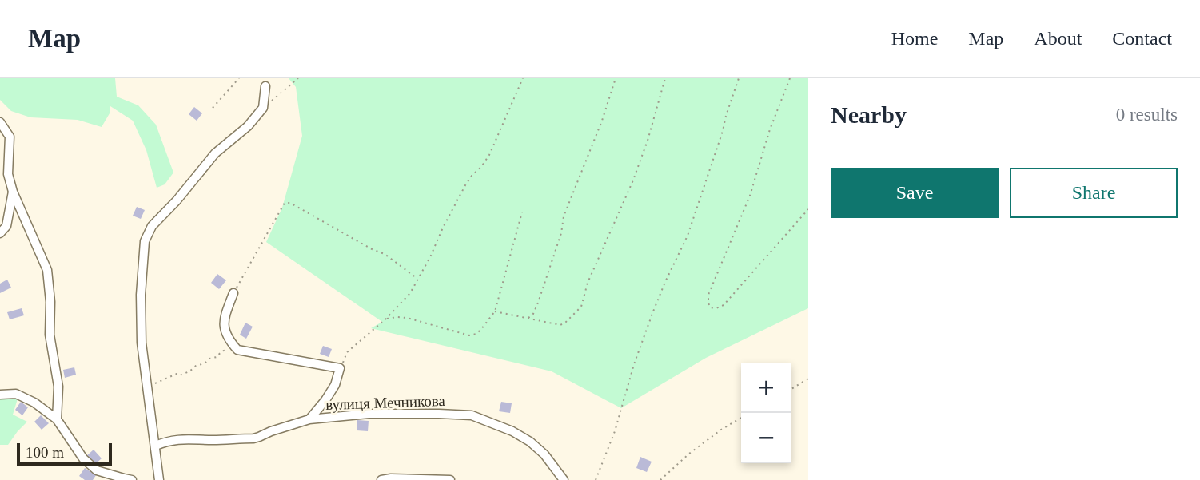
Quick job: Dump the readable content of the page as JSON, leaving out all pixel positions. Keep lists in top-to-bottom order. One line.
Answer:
{"streets":{"street":["вулиця Мечникова"]},"scale_bar":"100 m","page":{"header":"Map","nav":["Home","Map","About","Contact"],"heading":["Nearby","0 results"],"buttons":["Save","Share"],"map_buttons":["+","−"],"scale":"100 m"}}
